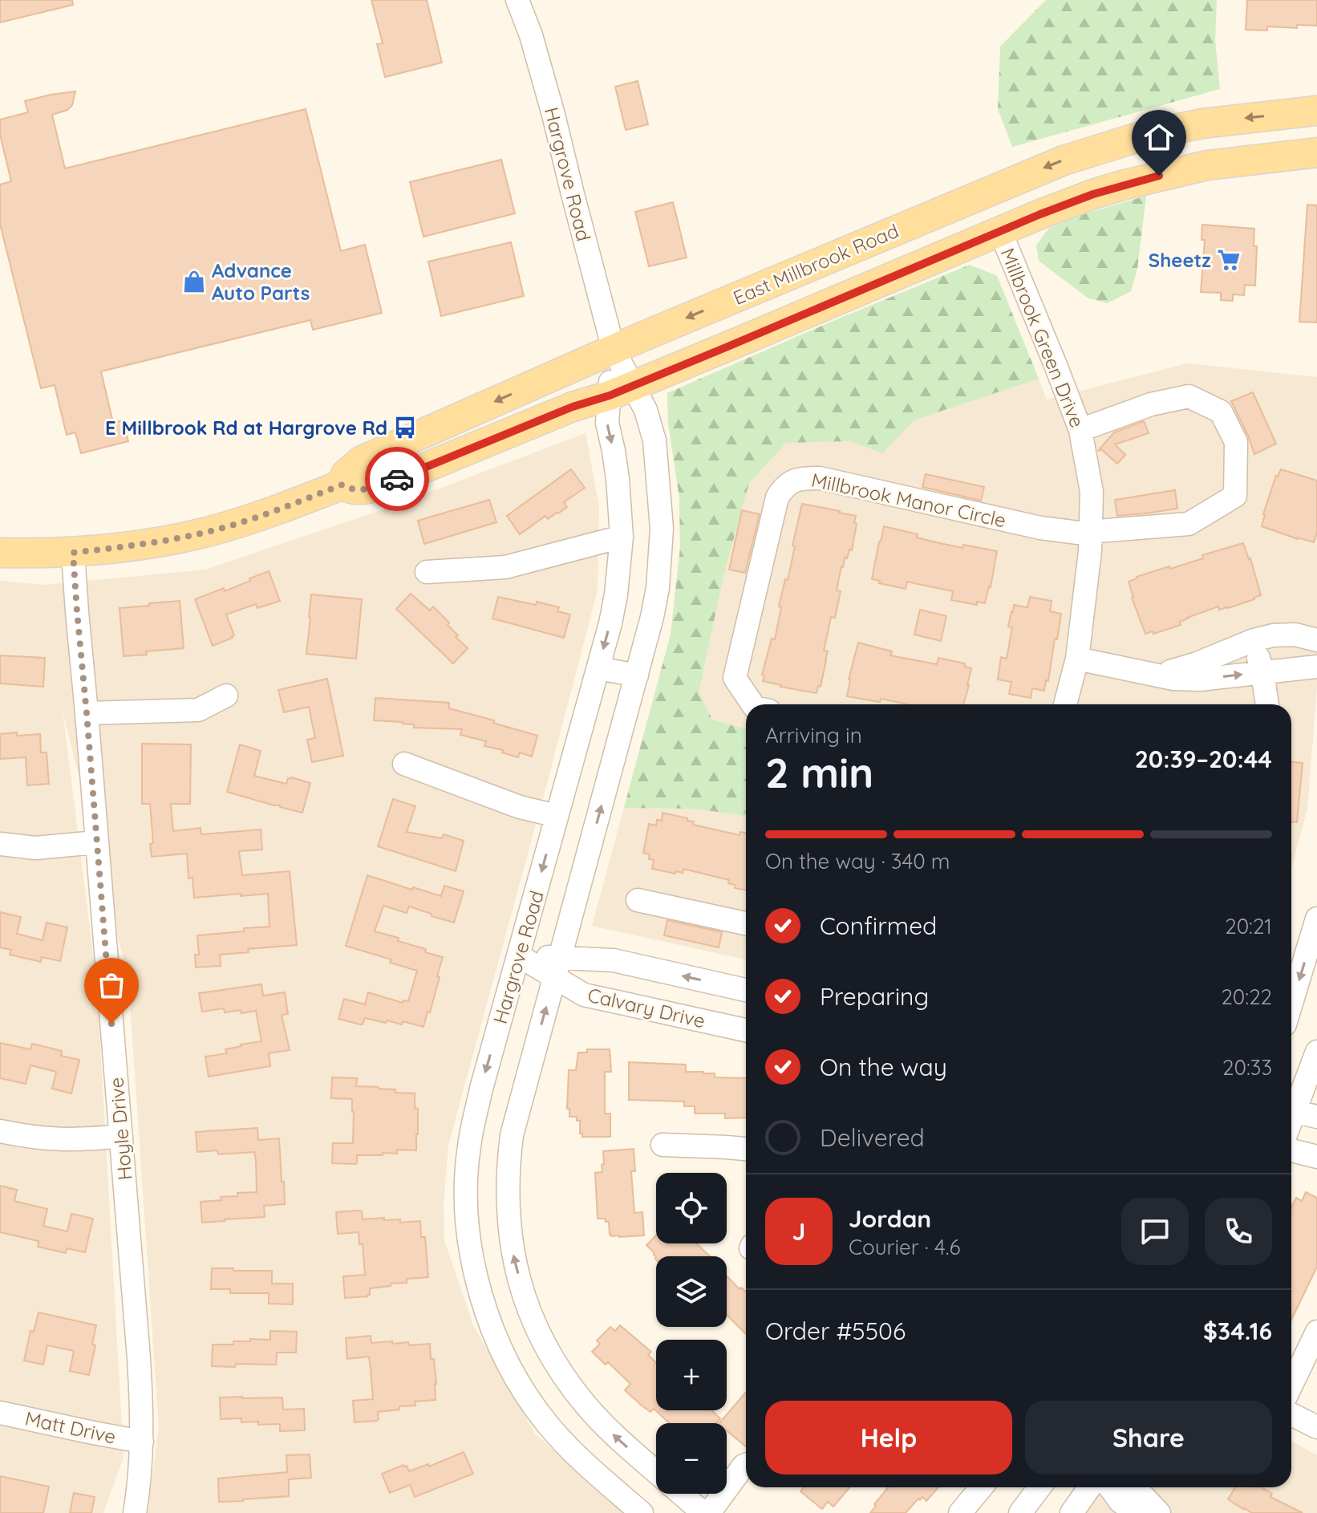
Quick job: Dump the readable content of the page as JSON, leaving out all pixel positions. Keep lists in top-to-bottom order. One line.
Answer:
{"streets":{"main road":["East Millbrook Road"],"street":["Hargrove Road","Millbrook Green Drive","Millbrook Manor Circle","Calvary Drive","Hoyle Drive","Matt Drive"]},"crossings":[["Hargrove Road","East Millbrook Road"],["Hargrove Road","Calvary Drive"],["Millbrook Green Drive","Millbrook Manor Circle"],["Hoyle Drive","Matt Drive"]],"places":{"supermarket":["Sheetz"],"shop":["Advance Auto Parts"],"bus stop":["E Millbrook Rd at Hargrove Rd"]},"page":{"heading":["2 min","Arriving in","20:39–20:44"],"panel":["Jordan","Courier · 4.6","Order #5506","$34.16"],"bar":"On the way · 340 m","list":[["Confirmed","20:21"],["Preparing","20:22"],["On the way","20:33"],"Delivered"],"map_buttons":["+","−"],"round":"J","buttons":["Help","Share"]}}
